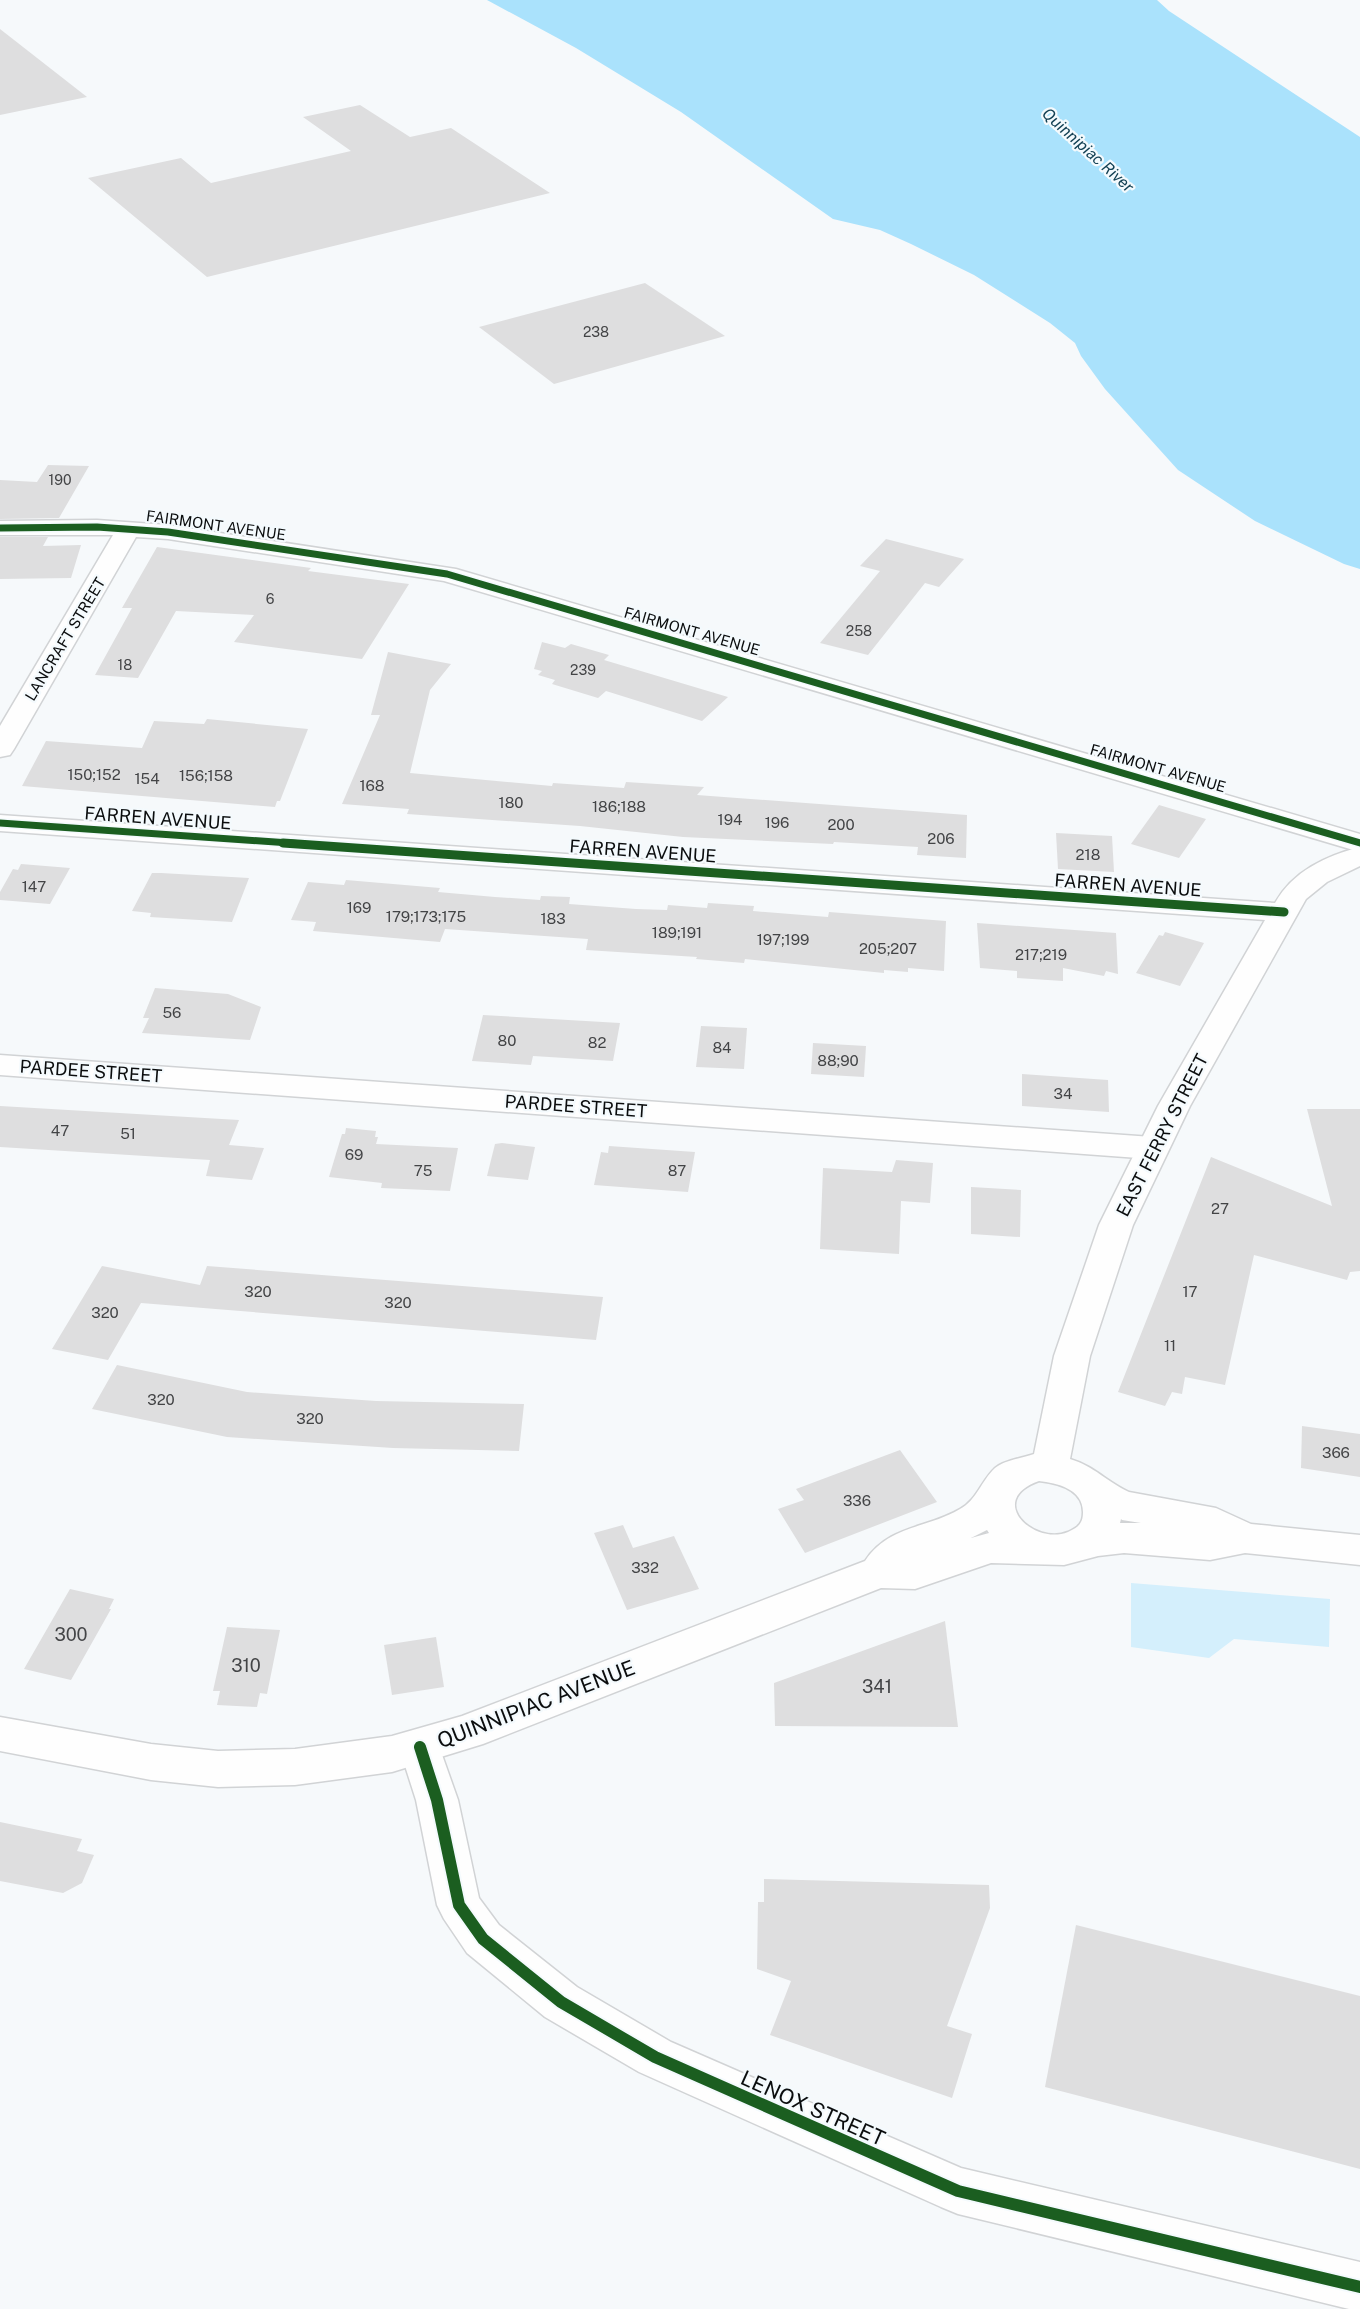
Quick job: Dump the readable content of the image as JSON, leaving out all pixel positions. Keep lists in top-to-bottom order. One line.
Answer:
{"streets":{"street":["FAIRMONT AVENUE","LANCRAFT STREET","FARREN AVENUE","PARDEE STREET","EAST FERRY STREET","QUINNIPIAC AVENUE","LENOX STREET"]},"crossings":[["FAIRMONT AVENUE","LANCRAFT STREET"],["FARREN AVENUE","EAST FERRY STREET"],["PARDEE STREET","EAST FERRY STREET"],["EAST FERRY STREET","QUINNIPIAC AVENUE"],["QUINNIPIAC AVENUE","LENOX STREET"]],"water":["Quinnipiac River"],"house_numbers":["238","190","6","258","18","239","150;152","156;158","154","168","180","186;188","194","196","200","206","218","147","169","179;173;175","183","189;191","197;199","205;207","217;219","56","80","82","84","88;90","34","47","51","69","75","87","27","320","17","320","320","11","320","320","366","336","332","300","310","341"]}
